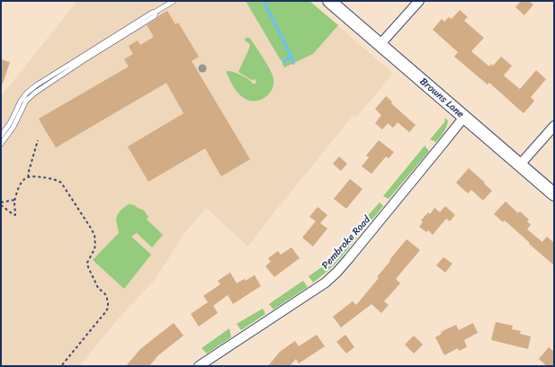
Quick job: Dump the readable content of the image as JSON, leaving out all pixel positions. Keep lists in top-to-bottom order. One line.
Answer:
{"streets":{"street":["Browns Lane","Pembroke Road"]},"crossings":[["Browns Lane","Pembroke Road"]]}
